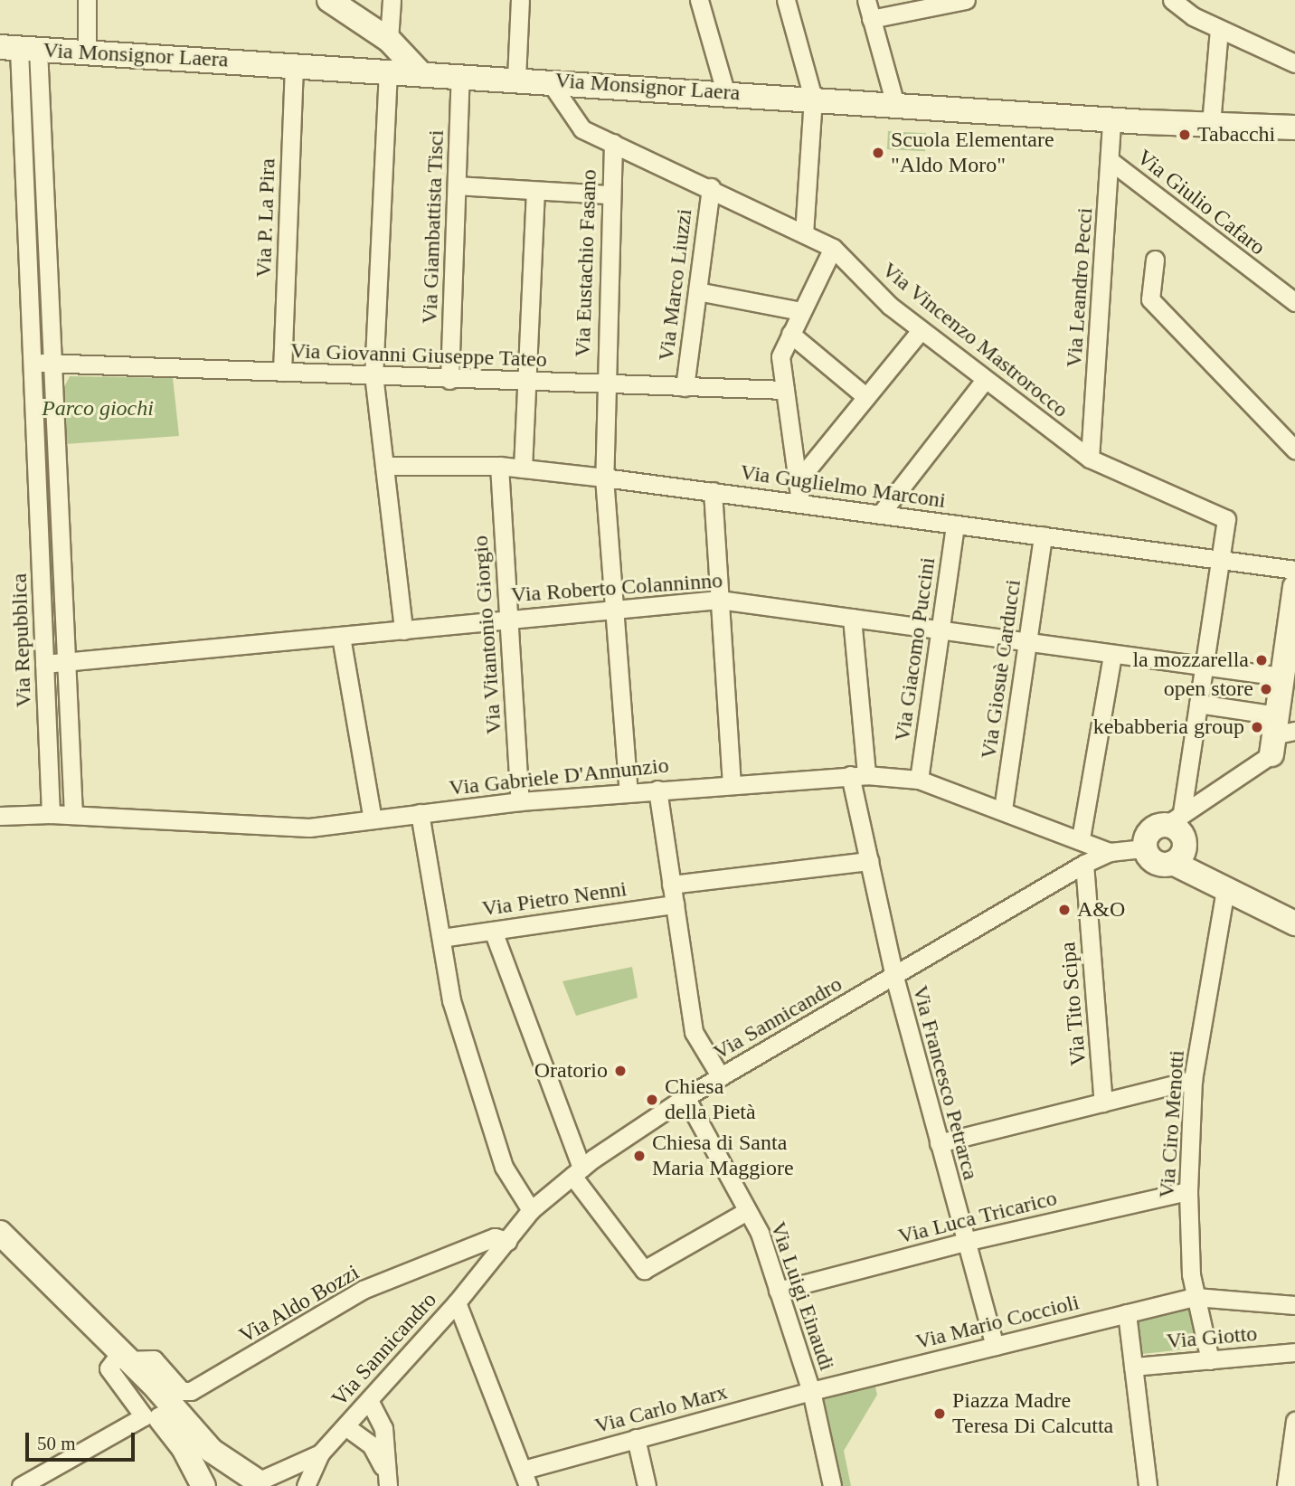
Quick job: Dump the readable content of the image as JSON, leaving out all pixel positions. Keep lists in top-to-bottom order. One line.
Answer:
{"streets":{"street":["Via Monsignor Laera","Via Giulio Cafaro","Via P. La Pira","Via Giambattista Tisci","Via Eustachio Fasano","Via Marco Liuzzi","Via Leandro Pecci","Via Vincenzo Mastrorocco","Via Giovanni Giuseppe Tateo","Via Guglielmo Marconi","Via Roberto Colanninno","Via Vitantonio Giorgio","Via Repubblica","Via Giacomo Puccini","Via Giosuè Carducci","Via Gabriele D'Annunzio","Via Pietro Nenni","Via Tito Scipa","Via Sannicandro","Via Francesco Petrarca","Via Ciro Menotti","Via Luca Tricarico","Via Luigi Einaudi","Via Aldo Bozzi","Via Mario Coccioli","Via Giotto","Via Carlo Marx"]},"crossings":[["Via Monsignor Laera","Via P. La Pira"],["Via Monsignor Laera","Via Giambattista Tisci"],["Via Monsignor Laera","Via Leandro Pecci"],["Via Monsignor Laera","Via Vincenzo Mastrorocco"],["Via Monsignor Laera","Via Repubblica"],["Via Giulio Cafaro","Via Leandro Pecci"],["Via P. La Pira","Via Giovanni Giuseppe Tateo"],["Via Giambattista Tisci","Via Giovanni Giuseppe Tateo"],["Via Eustachio Fasano","Via Vincenzo Mastrorocco"],["Via Eustachio Fasano","Via Giovanni Giuseppe Tateo"],["Via Eustachio Fasano","Via Guglielmo Marconi"],["Via Eustachio Fasano","Via Roberto Colanninno"],["Via Eustachio Fasano","Via Gabriele D'Annunzio"],["Via Marco Liuzzi","Via Vincenzo Mastrorocco"],["Via Marco Liuzzi","Via Giovanni Giuseppe Tateo"],["Via Leandro Pecci","Via Vincenzo Mastrorocco"],["Via Vincenzo Mastrorocco","Via Guglielmo Marconi"],["Via Giovanni Giuseppe Tateo","Via Repubblica"],["Via Guglielmo Marconi","Via Vitantonio Giorgio"],["Via Guglielmo Marconi","Via Giacomo Puccini"],["Via Guglielmo Marconi","Via Giosuè Carducci"],["Via Roberto Colanninno","Via Vitantonio Giorgio"],["Via Roberto Colanninno","Via Repubblica"],["Via Roberto Colanninno","Via Giacomo Puccini"],["Via Roberto Colanninno","Via Giosuè Carducci"],["Via Roberto Colanninno","Via Francesco Petrarca"],["Via Vitantonio Giorgio","Via Gabriele D'Annunzio"],["Via Repubblica","Via Gabriele D'Annunzio"],["Via Giacomo Puccini","Via Gabriele D'Annunzio"],["Via Giosuè Carducci","Via Gabriele D'Annunzio"],["Via Gabriele D'Annunzio","Via Sannicandro"],["Via Gabriele D'Annunzio","Via Francesco Petrarca"],["Via Tito Scipa","Via Sannicandro"],["Via Sannicandro","Via Francesco Petrarca"],["Via Sannicandro","Via Luigi Einaudi"],["Via Sannicandro","Via Aldo Bozzi"],["Via Francesco Petrarca","Via Luca Tricarico"],["Via Francesco Petrarca","Via Mario Coccioli"],["Via Ciro Menotti","Via Luca Tricarico"],["Via Ciro Menotti","Via Mario Coccioli"],["Via Ciro Menotti","Via Giotto"],["Via Luca Tricarico","Via Luigi Einaudi"],["Via Luigi Einaudi","Via Mario Coccioli"],["Via Luigi Einaudi","Via Carlo Marx"],["Via Mario Coccioli","Via Carlo Marx"]],"parks":["Parco giochi"],"places":["Tabacchi","Scuola Elementare \"Aldo Moro\"","la mozzarella","open store","kebabberia group","A&O","Oratorio","Chiesa della Pietà","Chiesa di Santa Maria Maggiore","Piazza Madre Teresa Di Calcutta"],"scale_bar":"50 m"}
